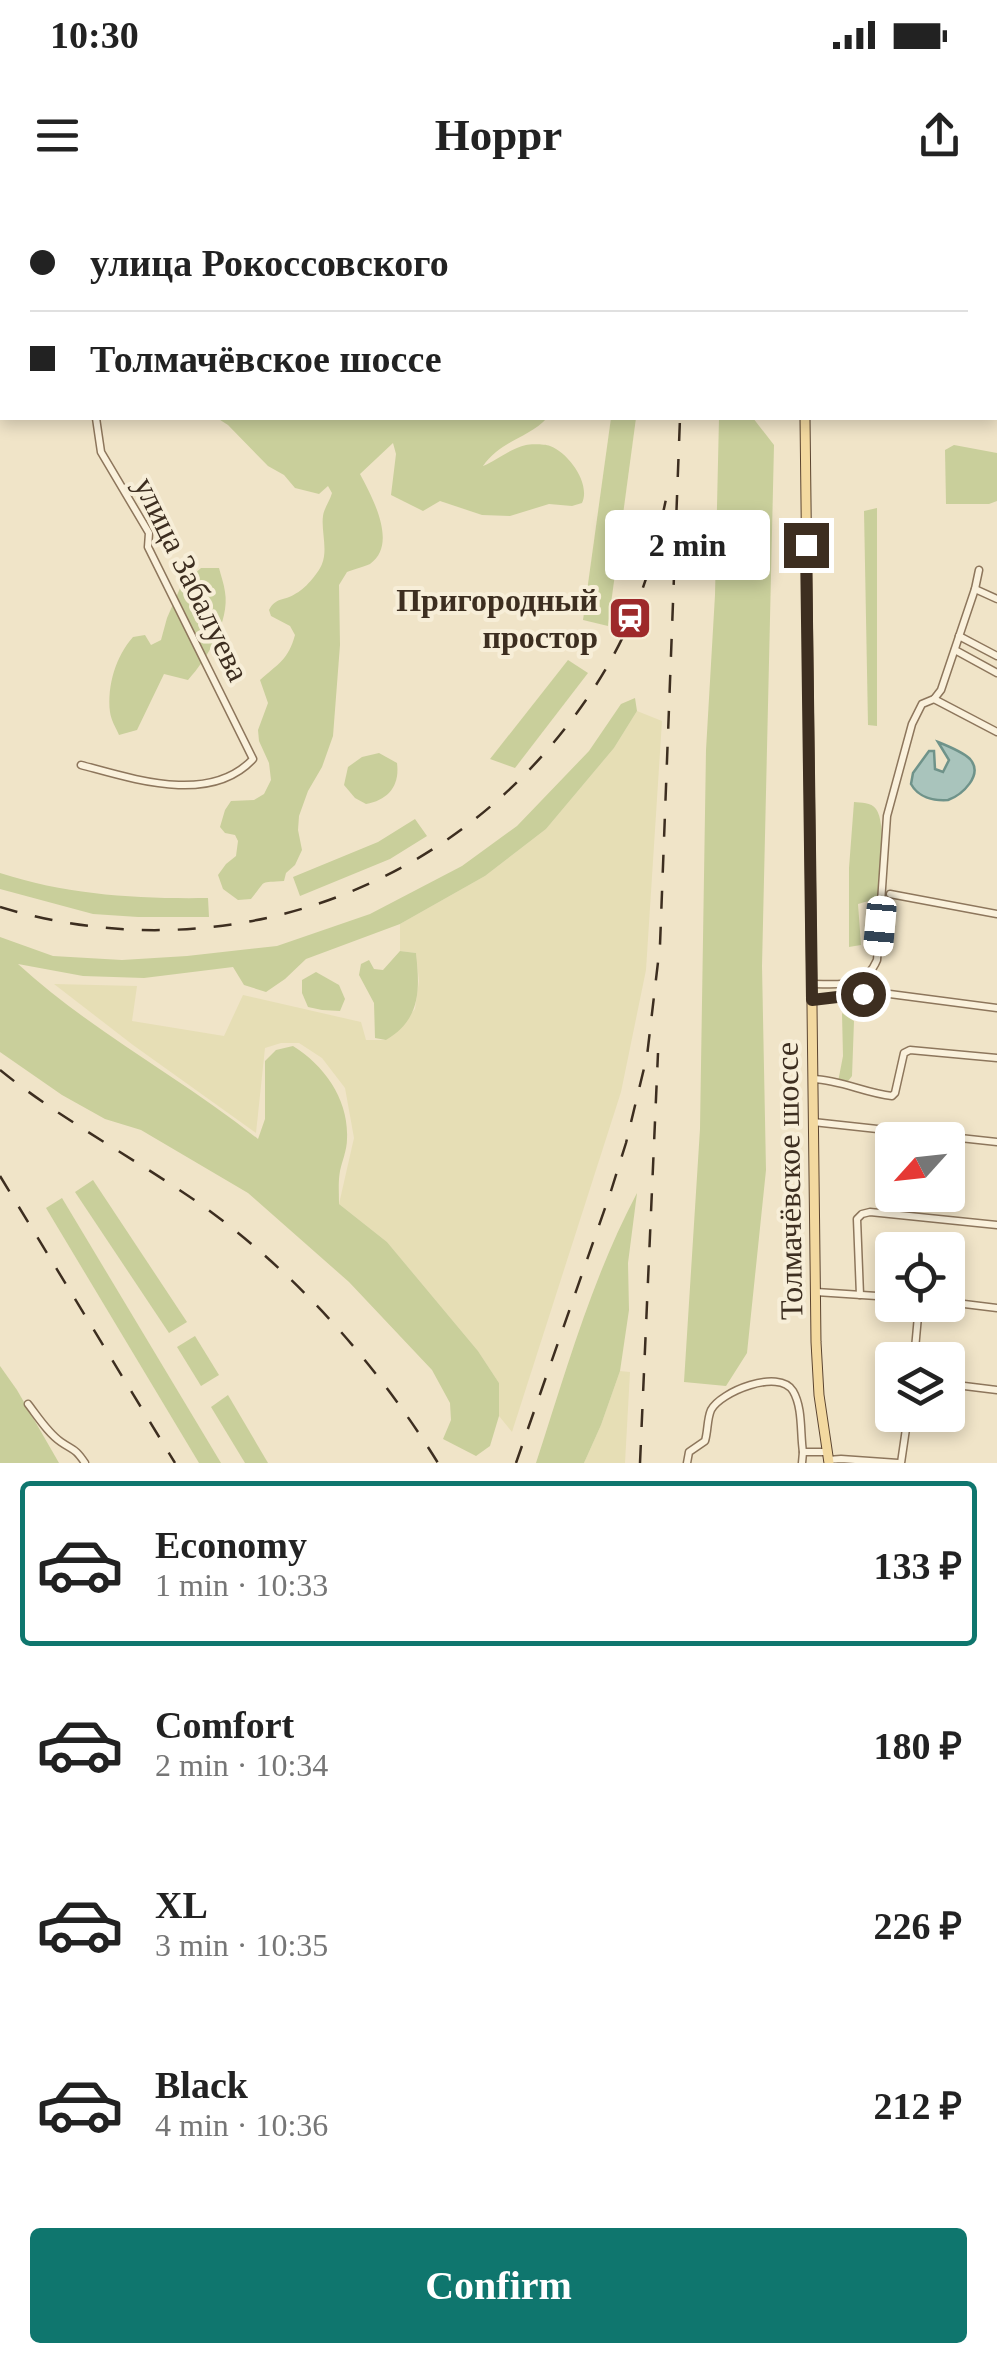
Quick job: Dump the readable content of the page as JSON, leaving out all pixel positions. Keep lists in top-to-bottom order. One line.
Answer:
{"streets":{"main road":["Толмачёвское шоссе"],"street":["улица Забалуева"]},"places":{"station":["Пригородный простор"]},"north":"bottom left","page":{"status":"10:30","header":"Hoppr","banner":["улица Рокоссовского","Толмачёвское шоссе"],"bubble":"2 min","list":[{"name":"Economy","note":"1 min · 10:33","value":"133 ₽"},{"name":"Comfort","note":"2 min · 10:34","value":"180 ₽"},{"name":"XL","note":"3 min · 10:35","value":"226 ₽"},{"name":"Black","note":"4 min · 10:36","value":"212 ₽"}],"buttons":"Confirm"}}
